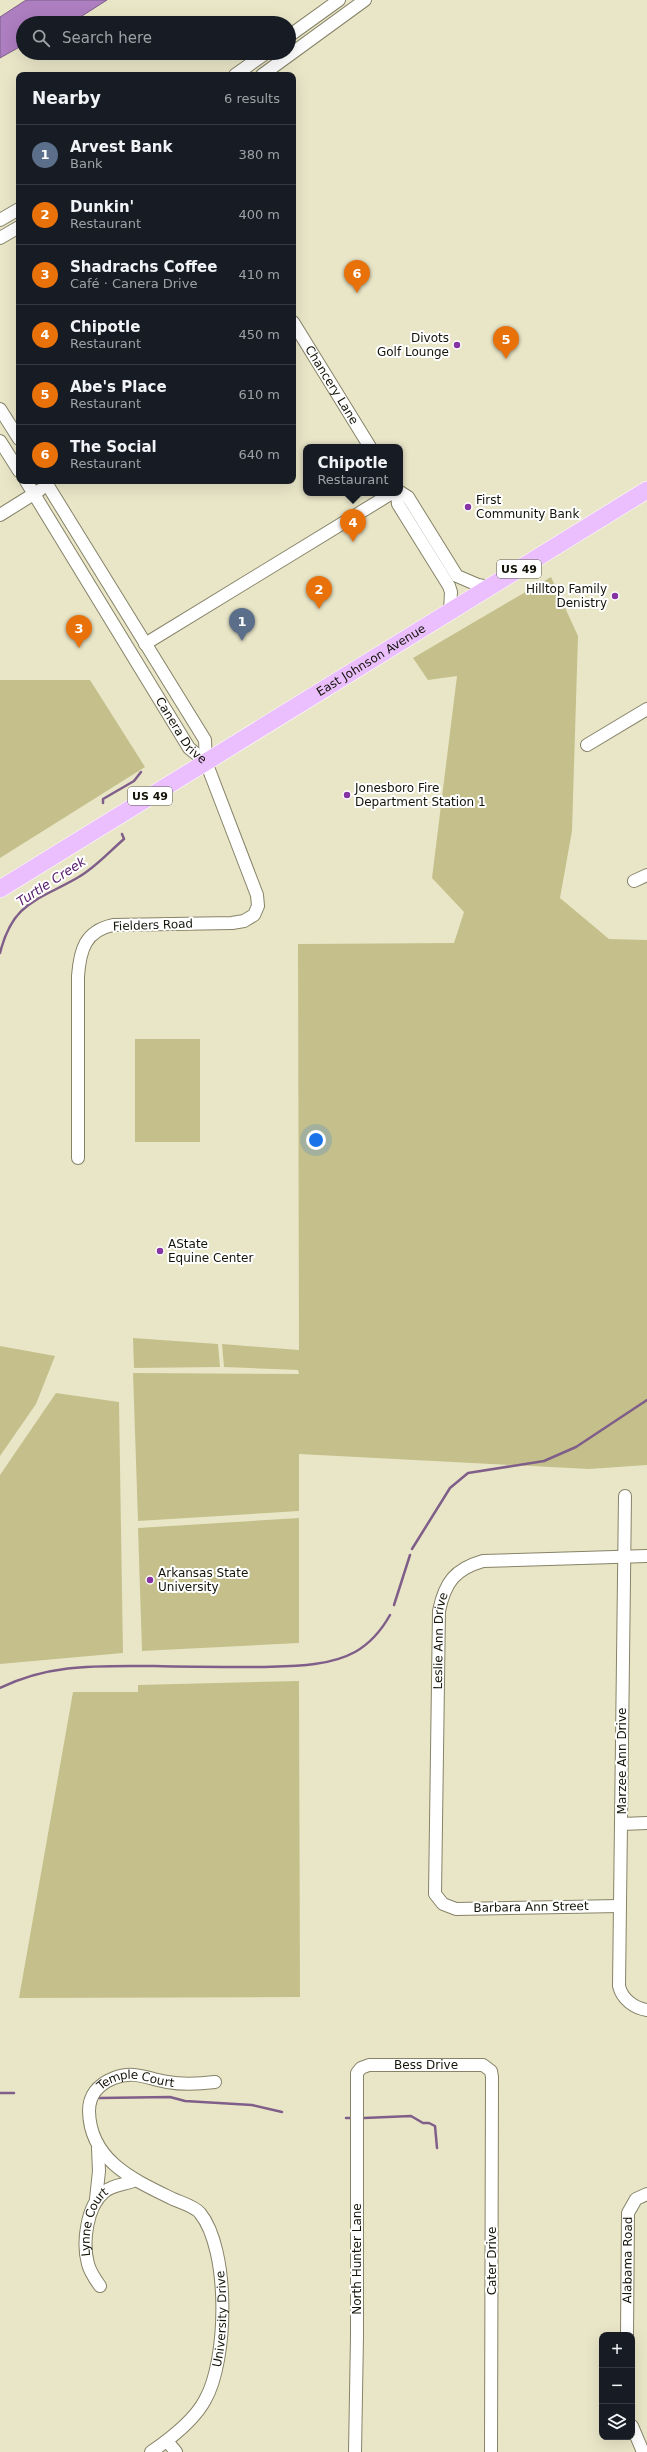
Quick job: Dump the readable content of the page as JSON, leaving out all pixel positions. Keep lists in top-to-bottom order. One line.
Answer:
{"streets":{"highway":["US 49","East Johnson Avenue"],"street":["Chancery Lane","Canera Drive","Fielders Road","Leslie Ann Drive","Marzee Ann Drive","Barbara Ann Street","Bess Drive","Temple Court","Lynne Court","North Hunter Lane","Alabama Road","Cater Drive","University Drive"]},"crossings":[["East Johnson Avenue","Canera Drive"],["East Johnson Avenue","Fielders Road"],["Canera Drive","Fielders Road"],["Leslie Ann Drive","Marzee Ann Drive"],["Leslie Ann Drive","Barbara Ann Street"],["Marzee Ann Drive","Barbara Ann Street"],["Bess Drive","North Hunter Lane"],["Bess Drive","Cater Drive"],["Temple Court","Lynne Court"],["Temple Court","University Drive"],["Lynne Court","University Drive"]],"water":["Turtle Creek"],"places":["Divots Golf Lounge","First Community Bank","Hilltop Family Denistry","Jonesboro Fire Department Station 1","AState Equine Center","Arkansas State University"],"page":{"search":"Search here","heading":["Nearby","6 results"],"list":[{"mark":"1","name":"Arvest Bank","note":"Bank","value":"380 m"},{"mark":"2","name":"Dunkin'","note":"Restaurant","value":"400 m"},{"mark":"3","name":"Shadrachs Coffee","note":"Café · Canera Drive","value":"410 m"},{"mark":"4","name":"Chipotle","note":"Restaurant","value":"450 m"},{"mark":"5","name":"Abe's Place","note":"Restaurant","value":"610 m"},{"mark":"6","name":"The Social","note":"Restaurant","value":"640 m"}],"pins":["6","5","4","2","1","3"],"popup":["Chipotle","Restaurant"],"map_buttons":["+","−"]}}
